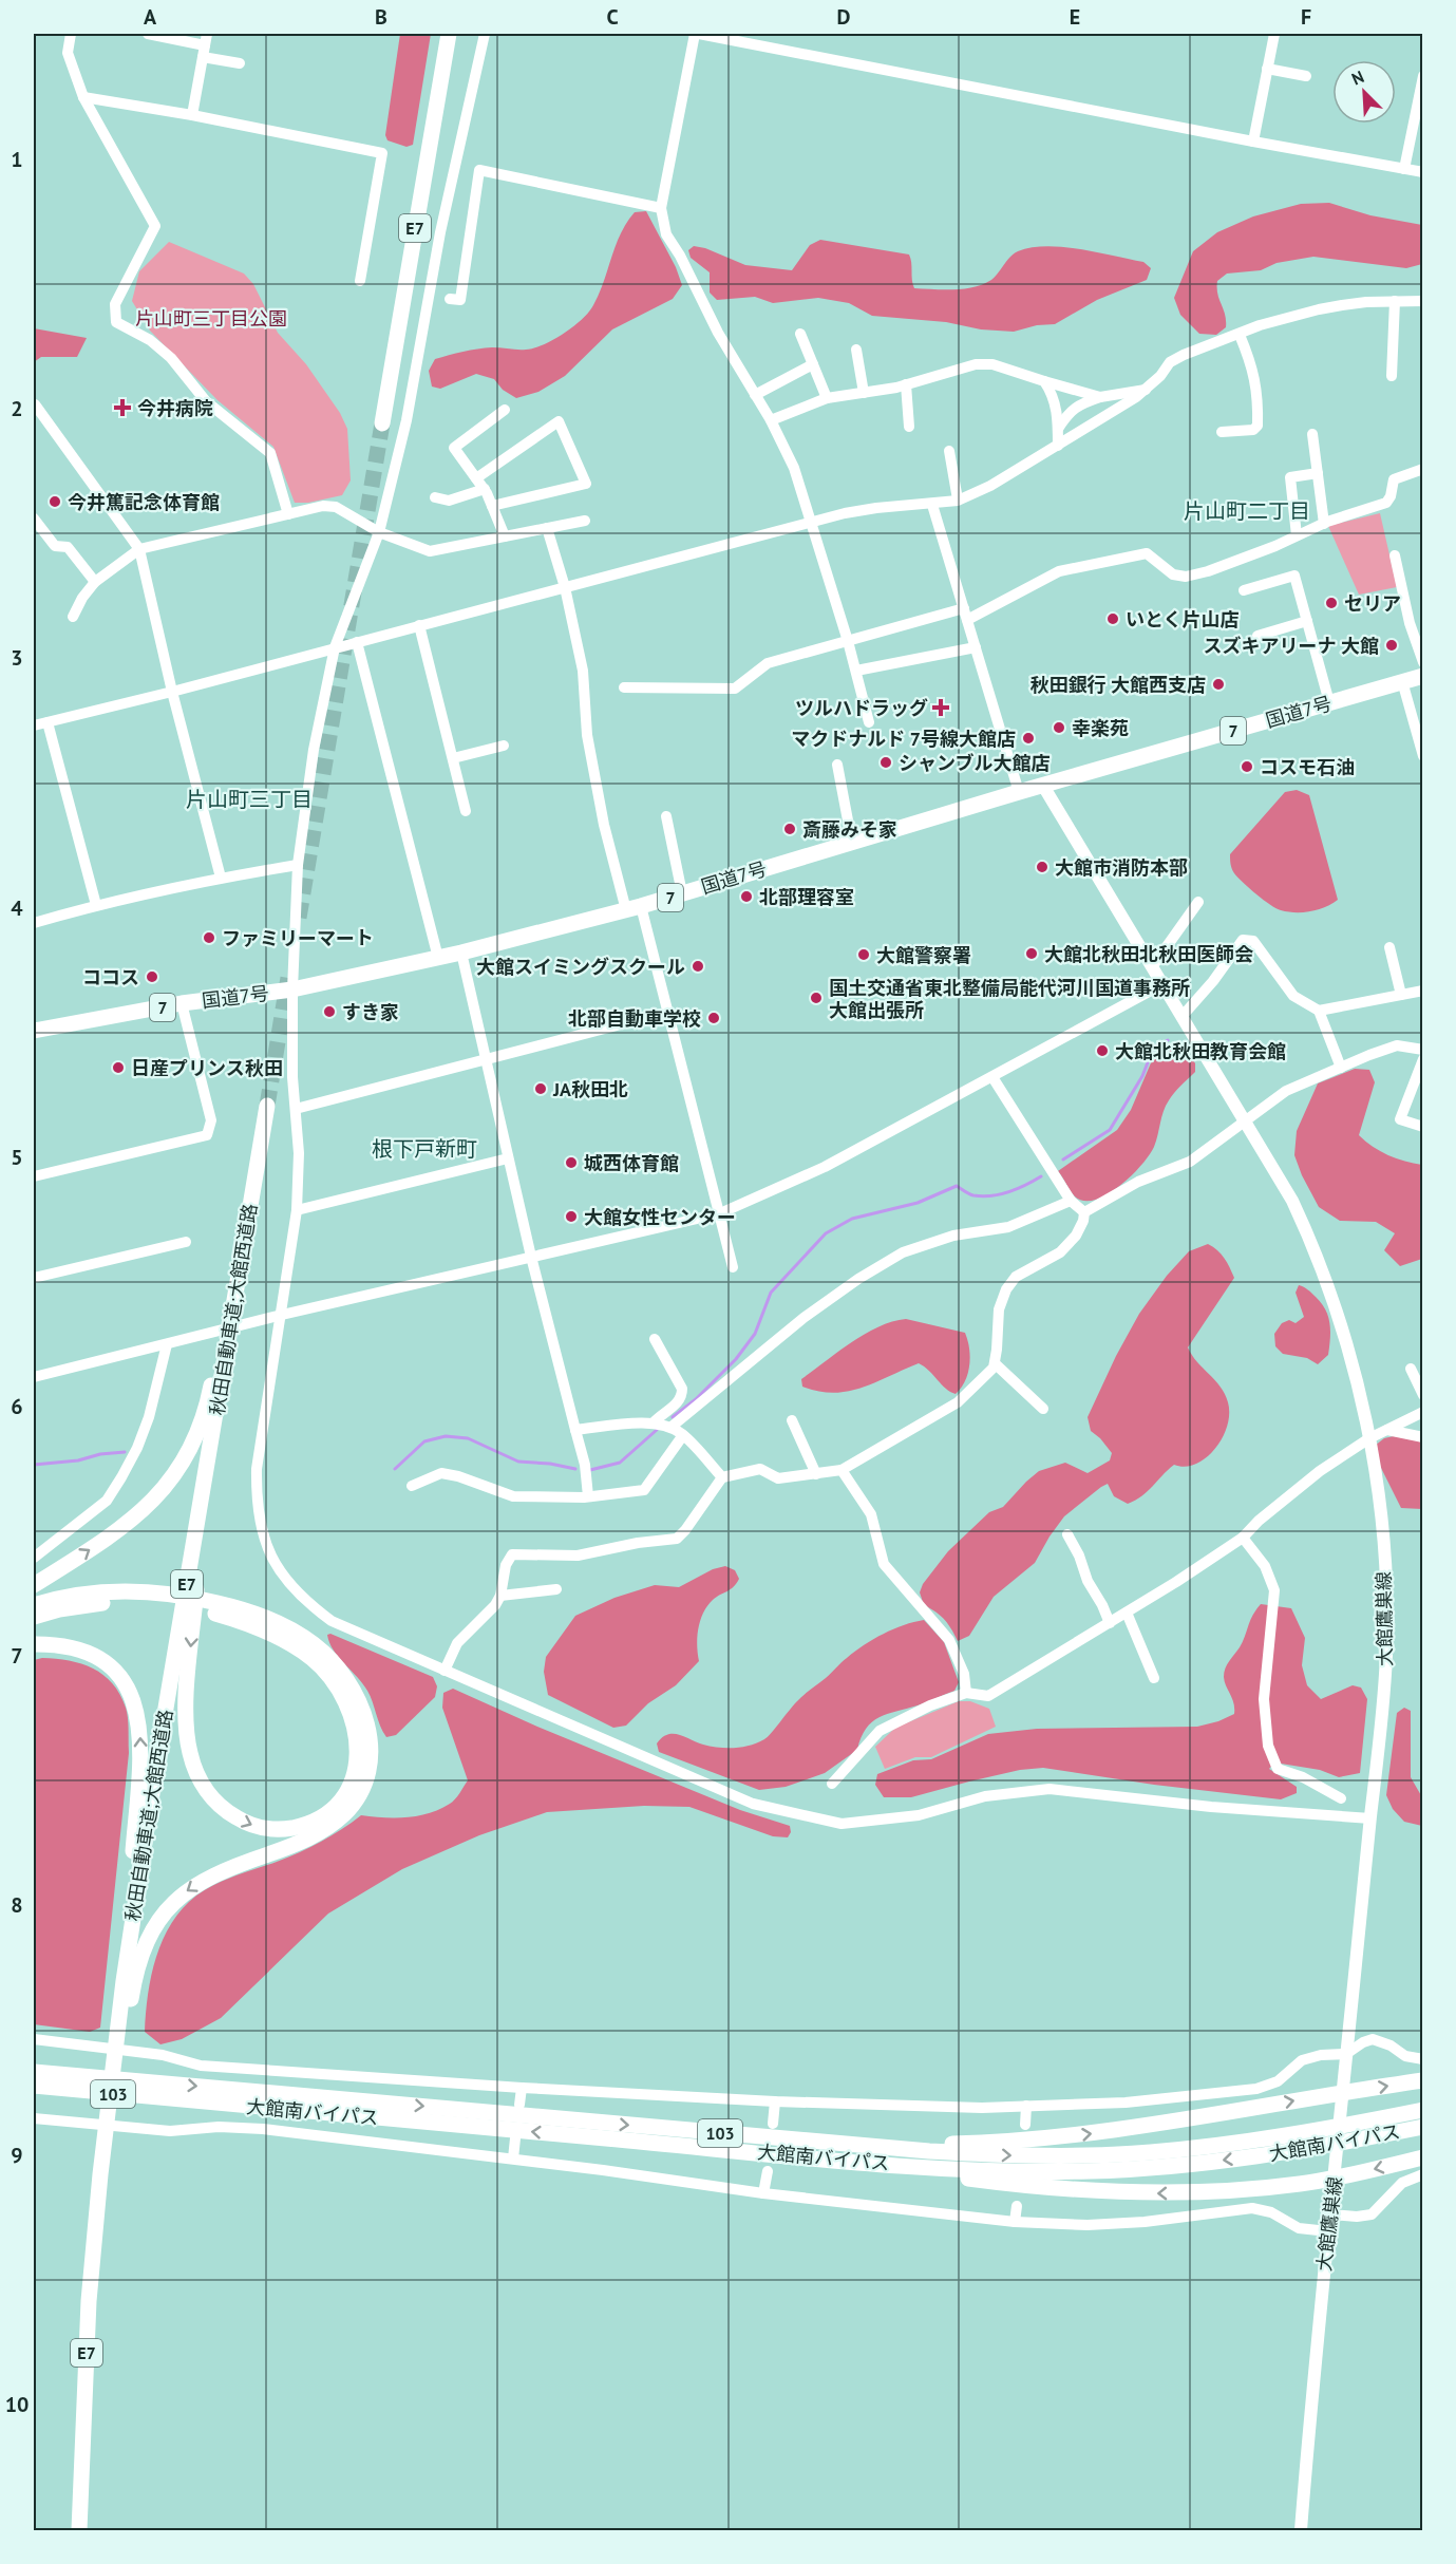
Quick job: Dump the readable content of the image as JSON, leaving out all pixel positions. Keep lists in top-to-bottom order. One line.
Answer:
{"streets":{"highway":["E7","国道7号","7","秋田自動車道;大館西道路","103","大館南バイパス"],"main road":["大館鷹巣線"]},"crossings":[["国道7号","大館鷹巣線"]],"districts":["片山町二丁目","片山町三丁目","根下戸新町"],"parks":["片山町三丁目公園"],"places":{"health":["今井病院","ツルハドラッグ"],"other":["今井篤記念体育館","セリア","いとく片山店","スズキアリーナ 大館","秋田銀行 大館西支店","幸楽苑","マクドナルド 7号線大館店","シャンブル大館店","コスモ石油","斎藤みそ家","大館市消防本部","北部理容室","ファミリーマート","大館北秋田北秋田医師会","大館警察署","大館スイミングスクール","ココス","国土交通省東北整備局能代河川国道事務所 大館出張所","すき家","北部自動車学校","大館北秋田教育会館","日産プリンス秋田","JA秋田北","城西体育館","大館女性センター"]},"north":"top left","grid":{"columns":["A","B","C","D","E","F"],"rows":["1","2","3","4","5","6","7","8","9","10"]}}
